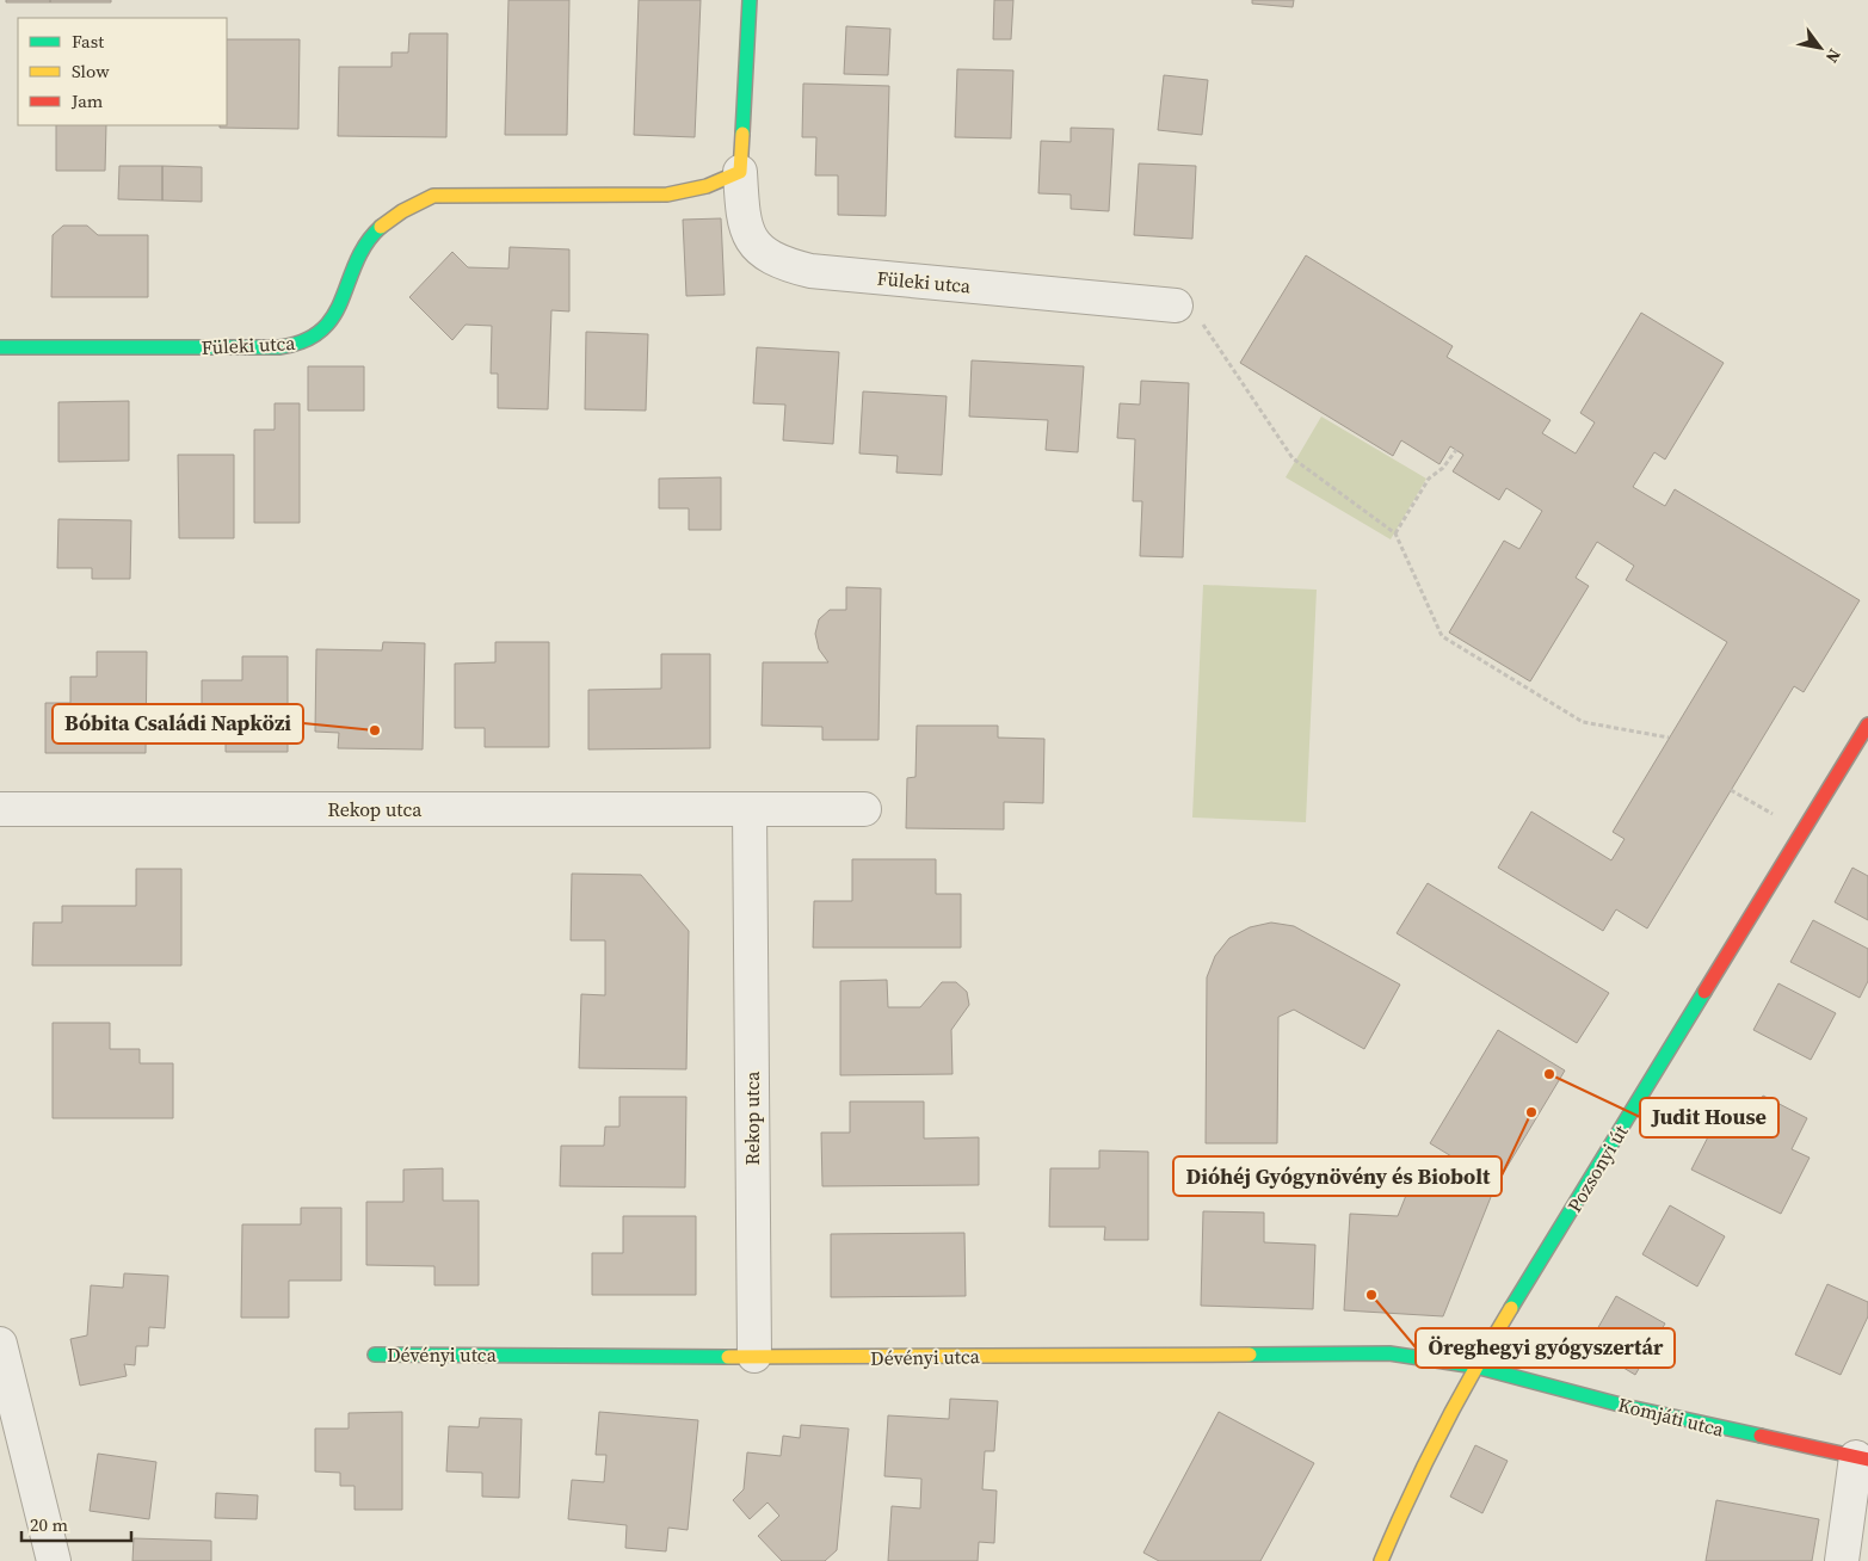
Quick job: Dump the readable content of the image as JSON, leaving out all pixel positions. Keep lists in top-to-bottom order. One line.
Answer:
{"streets":{"street":["Füleki utca","Rekop utca","Pozsonyi út","Dévényi utca","Komjáti utca"]},"crossings":[["Rekop utca","Dévényi utca"],["Pozsonyi út","Dévényi utca"],["Pozsonyi út","Komjáti utca"],["Dévényi utca","Komjáti utca"]],"places":["Bóbita Családi Napközi","Judit House","Dióhéj Gyógynövény és Biobolt","Öreghegyi gyógyszertár"],"legend":["Fast","Slow","Jam"],"scale_bar":"20 m","north":"bottom right"}
